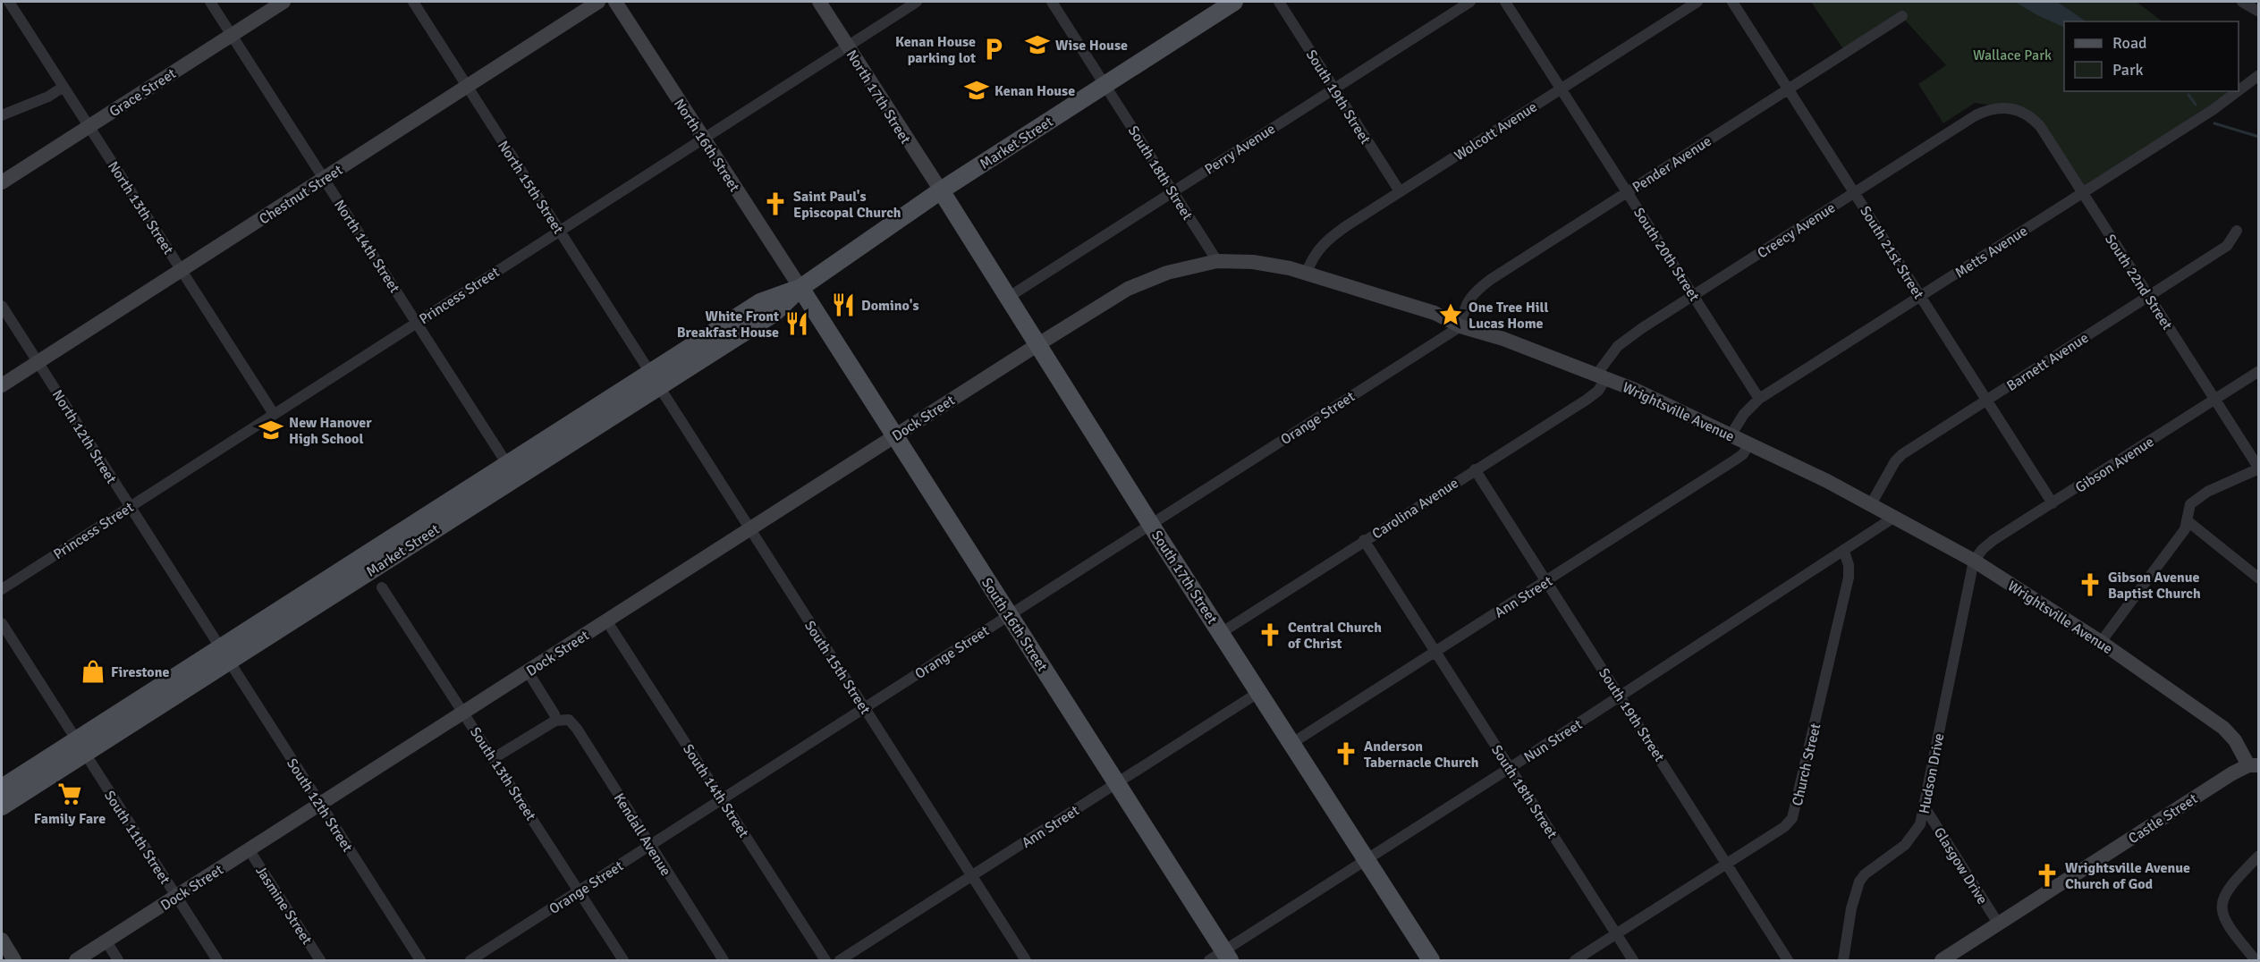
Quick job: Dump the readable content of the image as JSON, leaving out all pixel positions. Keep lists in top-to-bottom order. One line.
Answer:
{"streets":{"main road":["Market Street","South 17th Street","South 16th Street"],"street":["Grace Street","North 17th Street","South 19th Street","Wolcott Avenue","North 16th Street","Perry Avenue","Pender Avenue","South 18th Street","North 15th Street","Chestnut Street","North 13th Street","Creecy Avenue","North 14th Street","Metts Avenue","South 21st Street","South 20th Street","South 22nd Street","Princess Street","Barnett Avenue","Wrightsville Avenue","Dock Street","Orange Street","North 12th Street","Gibson Avenue","Carolina Avenue","Ann Street","South 15th Street","Nun Street","Church Street","South 13th Street","Hudson Drive","South 14th Street","South 12th Street","Castle Street","Kendall Avenue","South 11th Street","Glasgow Drive","Jasmine Street"]},"crossings":[["Grace Street","North 13th Street"],["Grace Street","North 14th Street"],["North 17th Street","Market Street"],["North 17th Street","Princess Street"],["North 17th Street","South 17th Street"],["South 19th Street","Wolcott Avenue"],["South 19th Street","Perry Avenue"],["South 19th Street","Carolina Avenue"],["South 19th Street","Ann Street"],["South 19th Street","Nun Street"],["South 19th Street","Church Street"],["Wolcott Avenue","South 20th Street"],["Wolcott Avenue","Wrightsville Avenue"],["Market Street","North 16th Street"],["Market Street","South 18th Street"],["Market Street","North 15th Street"],["Market Street","North 14th Street"],["Market Street","North 12th Street"],["Market Street","South 17th Street"],["Market Street","South 16th Street"],["Market Street","South 15th Street"],["Market Street","South 12th Street"],["Market Street","South 11th Street"],["North 16th Street","Princess Street"],["North 16th Street","South 16th Street"],["Perry Avenue","South 18th Street"],["Perry Avenue","South 17th Street"],["Pender Avenue","South 21st Street"],["Pender Avenue","South 20th Street"],["Pender Avenue","Wrightsville Avenue"],["Pender Avenue","Orange Street"],["South 18th Street","Wrightsville Avenue"],["South 18th Street","Carolina Avenue"],["South 18th Street","Ann Street"],["South 18th Street","Nun Street"],["South 18th Street","Church Street"],["North 15th Street","Chestnut Street"],["North 15th Street","Princess Street"],["North 15th Street","South 15th Street"],["Chestnut Street","North 13th Street"],["Chestnut Street","North 14th Street"],["Chestnut Street","North 12th Street"],["North 13th Street","Princess Street"],["Creecy Avenue","South 21st Street"],["Creecy Avenue","South 20th Street"],["Creecy Avenue","South 22nd Street"],["Creecy Avenue","Wrightsville Avenue"],["Creecy Avenue","Carolina Avenue"],["North 14th Street","Princess Street"],["Metts Avenue","South 21st Street"],["Metts Avenue","South 20th Street"],["Metts Avenue","South 22nd Street"],["Metts Avenue","Wrightsville Avenue"],["South 21st Street","Barnett Avenue"],["South 21st Street","Gibson Avenue"],["South 22nd Street","Barnett Avenue"],["South 22nd Street","Gibson Avenue"],["Princess Street","North 12th Street"],["Barnett Avenue","Wrightsville Avenue"],["Wrightsville Avenue","Dock Street"],["Wrightsville Avenue","Orange Street"],["Wrightsville Avenue","Gibson Avenue"],["Wrightsville Avenue","Carolina Avenue"],["Wrightsville Avenue","South 17th Street"],["Wrightsville Avenue","Ann Street"],["Wrightsville Avenue","Nun Street"],["Wrightsville Avenue","Hudson Drive"],["Wrightsville Avenue","Castle Street"],["Dock Street","South 17th Street"],["Dock Street","South 16th Street"],["Dock Street","South 15th Street"],["Dock Street","South 13th Street"],["Dock Street","South 14th Street"],["Dock Street","South 12th Street"],["Dock Street","South 11th Street"],["Dock Street","Jasmine Street"],["Orange Street","South 17th Street"],["Orange Street","South 16th Street"],["Orange Street","South 15th Street"],["Orange Street","South 13th Street"],["Orange Street","South 14th Street"],["Orange Street","Kendall Avenue"],["North 12th Street","South 12th Street"],["Gibson Avenue","Hudson Drive"],["Carolina Avenue","South 17th Street"],["South 17th Street","Ann Street"],["South 17th Street","Nun Street"],["Ann Street","South 16th Street"],["Ann Street","South 15th Street"],["South 16th Street","Nun Street"],["Nun Street","Church Street"],["Hudson Drive","Glasgow Drive"],["Castle Street","Glasgow Drive"]],"parks":["Wallace Park"],"places":{"school or university":["Wise House","Kenan House","New Hanover High School"],"parking":["Kenan House parking lot"],"church":["Saint Paul's Episcopal Church","Gibson Avenue Baptist Church","Central Church of Christ","Anderson Tabernacle Church","Wrightsville Avenue Church of God"],"restaurant":["Domino's","White Front Breakfast House"],"place":["One Tree Hill Lucas Home"],"shop":["Firestone"],"supermarket":["Family Fare"]},"legend":["Road","Park"]}
